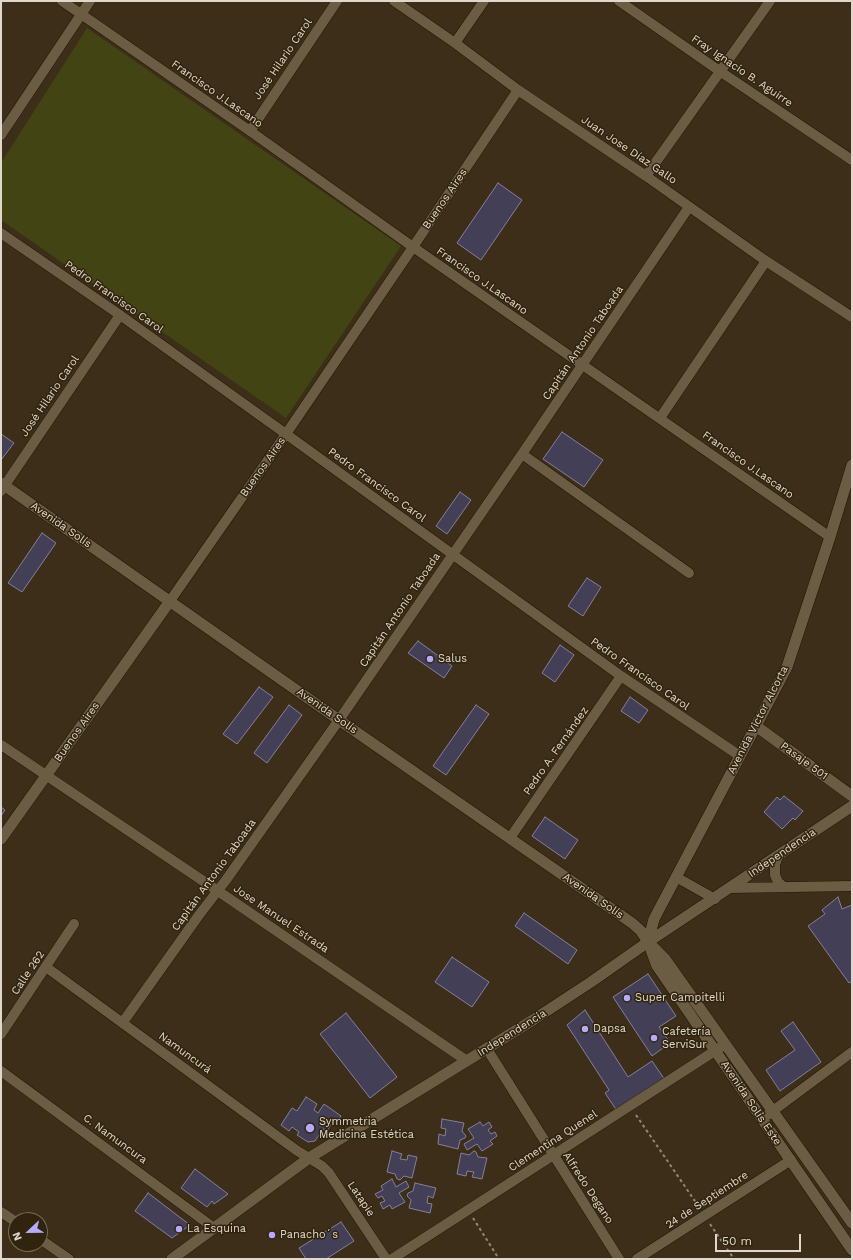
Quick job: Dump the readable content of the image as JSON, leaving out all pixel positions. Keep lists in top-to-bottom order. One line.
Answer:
{"streets":{"main road":["Buenos Aires","Avenida Solís","Avenida Victor Alcorta","Pasaje 501","Independencia","Avenida Solís Este"],"street":["José Hilario Carol","Fray Ignacio B. Aguirre","Francisco J.Lascano","Juan Jose Díaz Gallo","Pedro Francisco Carol","Capitán Antonio Taboada","Pedro A. Fernández","Jose Manuel Estrada","Calle 262","Namuncurá","C. Namuncura","Clementina Quenel","Alfredo Degano","Latapie","24 de Septiembre"]},"crossings":[["José Hilario Carol","Francisco J.Lascano"],["José Hilario Carol","Pedro Francisco Carol"],["José Hilario Carol","Avenida Solís"],["Francisco J.Lascano","Buenos Aires"],["Francisco J.Lascano","Capitán Antonio Taboada"],["Francisco J.Lascano","Avenida Victor Alcorta"],["Juan Jose Díaz Gallo","Buenos Aires"],["Juan Jose Díaz Gallo","Capitán Antonio Taboada"],["Buenos Aires","Pedro Francisco Carol"],["Buenos Aires","Avenida Solís"],["Buenos Aires","Jose Manuel Estrada"],["Pedro Francisco Carol","Capitán Antonio Taboada"],["Pedro Francisco Carol","Avenida Victor Alcorta"],["Pedro Francisco Carol","Pedro A. Fernández"],["Capitán Antonio Taboada","Avenida Solís"],["Capitán Antonio Taboada","Jose Manuel Estrada"],["Capitán Antonio Taboada","Namuncurá"],["Avenida Solís","Avenida Victor Alcorta"],["Avenida Solís","Pedro A. Fernández"],["Avenida Solís","Independencia"],["Avenida Solís","Avenida Solís Este"],["Avenida Victor Alcorta","Pasaje 501"],["Avenida Victor Alcorta","Independencia"],["Avenida Victor Alcorta","Avenida Solís Este"],["Independencia","Jose Manuel Estrada"],["Independencia","Namuncurá"],["Independencia","Avenida Solís Este"],["Independencia","C. Namuncura"],["Independencia","Alfredo Degano"],["Independencia","Latapie"],["Calle 262","Namuncurá"],["Namuncurá","Latapie"],["Avenida Solís Este","Clementina Quenel"],["Avenida Solís Este","24 de Septiembre"],["Clementina Quenel","Alfredo Degano"]],"places":["Salus","Super Campitelli","Dapsa","Cafetería ServiSur","Symmetria Medicina Estética","La Esquina","Panacho´s"],"scale_bar":"50 m","north":"left"}
